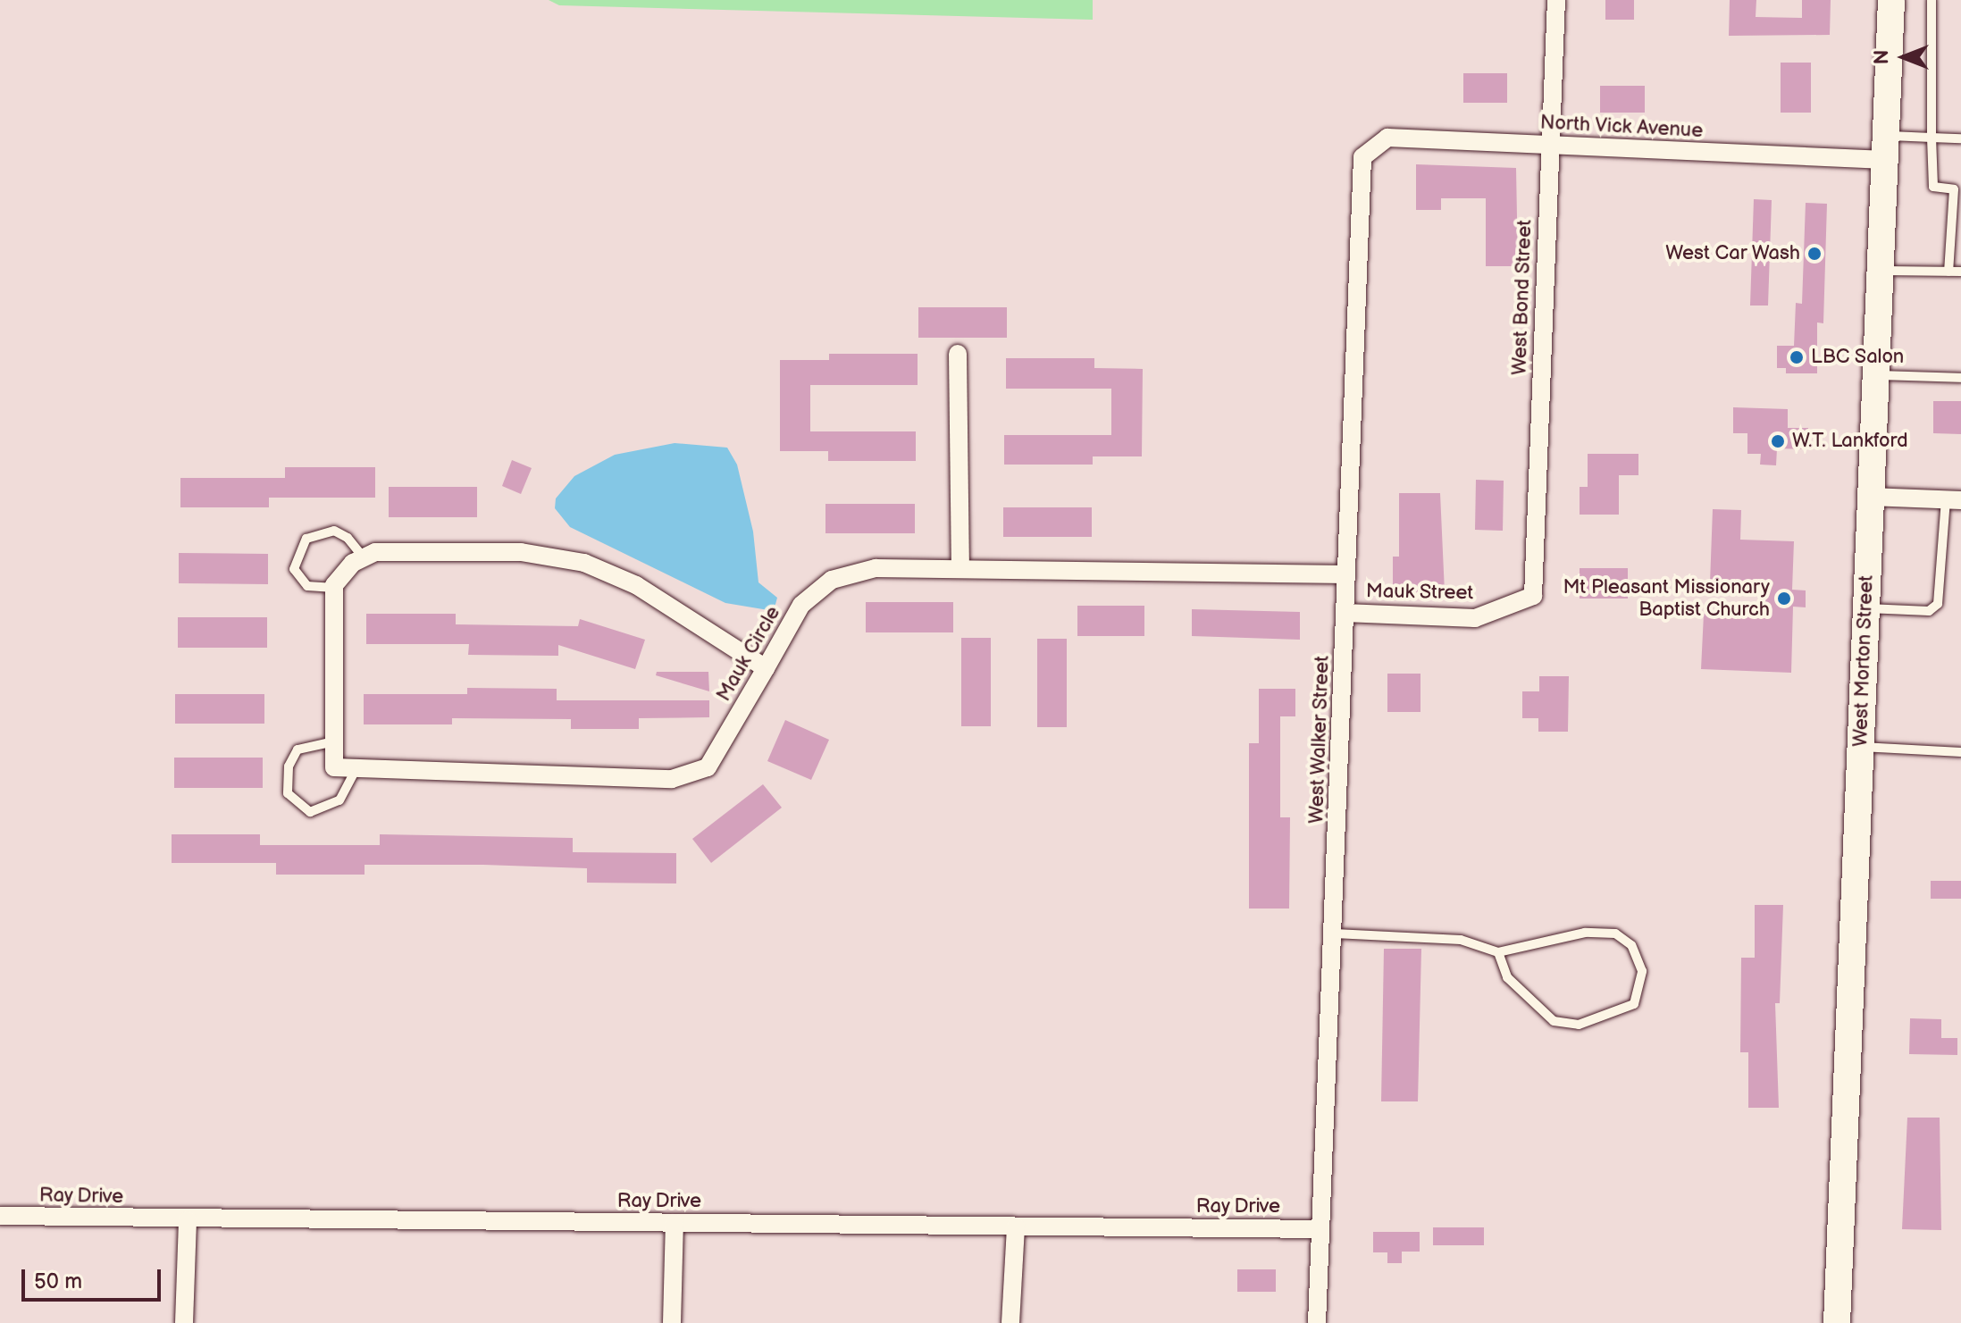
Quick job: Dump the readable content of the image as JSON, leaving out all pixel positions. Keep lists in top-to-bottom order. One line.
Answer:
{"streets":{"main road":["West Morton Street"],"street":["North Vick Avenue","West Bond Street","Mauk Street","Mauk Circle","West Walker Street","Ray Drive"]},"crossings":[["North Vick Avenue","West Bond Street"],["North Vick Avenue","West Morton Street"],["North Vick Avenue","West Walker Street"],["West Bond Street","Mauk Street"],["Mauk Street","West Walker Street"],["Mauk Circle","West Walker Street"],["West Walker Street","Ray Drive"]],"places":["West Car Wash","LBC Salon","W.T. Lankford","Mt Pleasant Missionary Baptist Church"],"scale_bar":"50 m","north":"left"}
